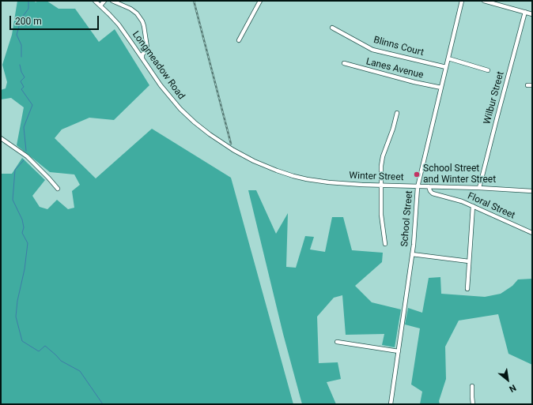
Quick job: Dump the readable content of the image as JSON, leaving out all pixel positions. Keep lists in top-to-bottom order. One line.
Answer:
{"streets":{"street":["Blinns Court","Longmeadow Road","Lanes Avenue","Wilbur Street","Winter Street","Floral Street","School Street"]},"crossings":[["Blinns Court","School Street"],["Longmeadow Road","Winter Street"],["Lanes Avenue","School Street"],["Wilbur Street","Winter Street"],["Winter Street","Floral Street"],["Winter Street","School Street"]],"places":["School Street and Winter Street"],"scale_bar":"200 m","north":"bottom right"}
